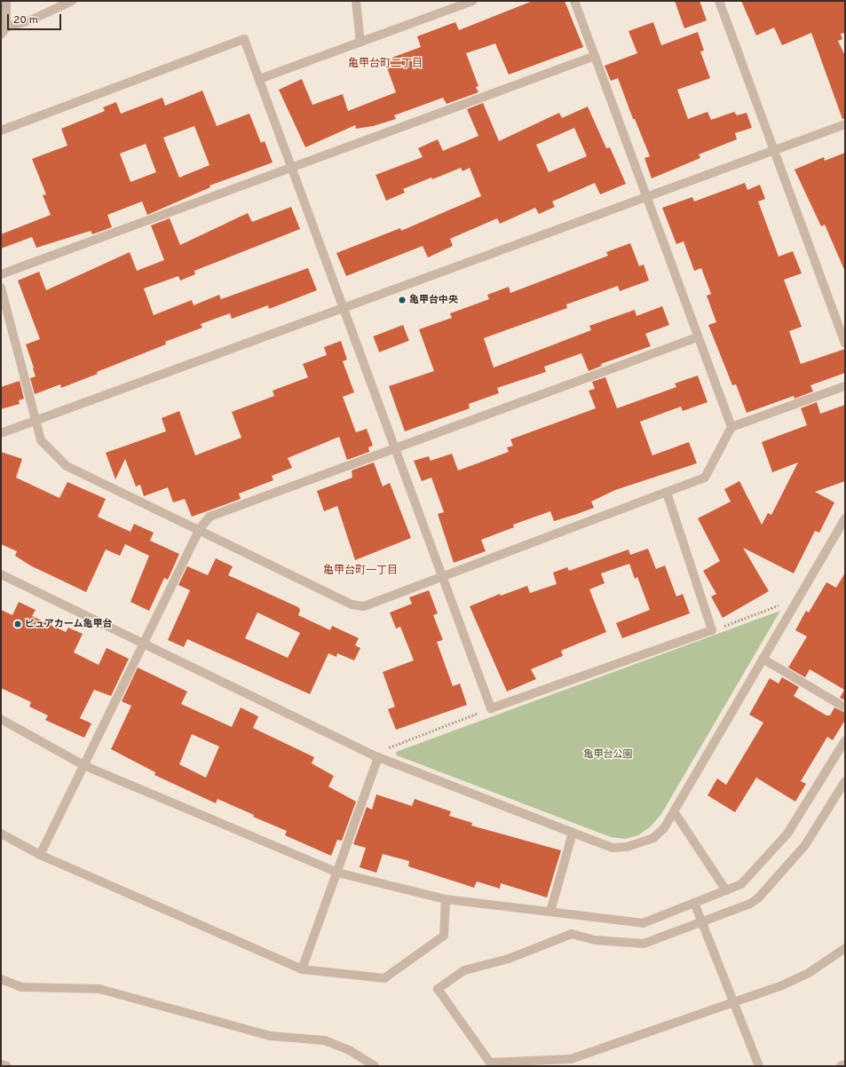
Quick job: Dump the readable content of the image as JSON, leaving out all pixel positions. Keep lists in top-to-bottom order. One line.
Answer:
{"districts":["亀甲台町二丁目","亀甲台町一丁目"],"parks":["亀甲台公園"],"places":["亀甲台中央","ピュアカーム亀甲台"],"scale_bar":"20 m"}
